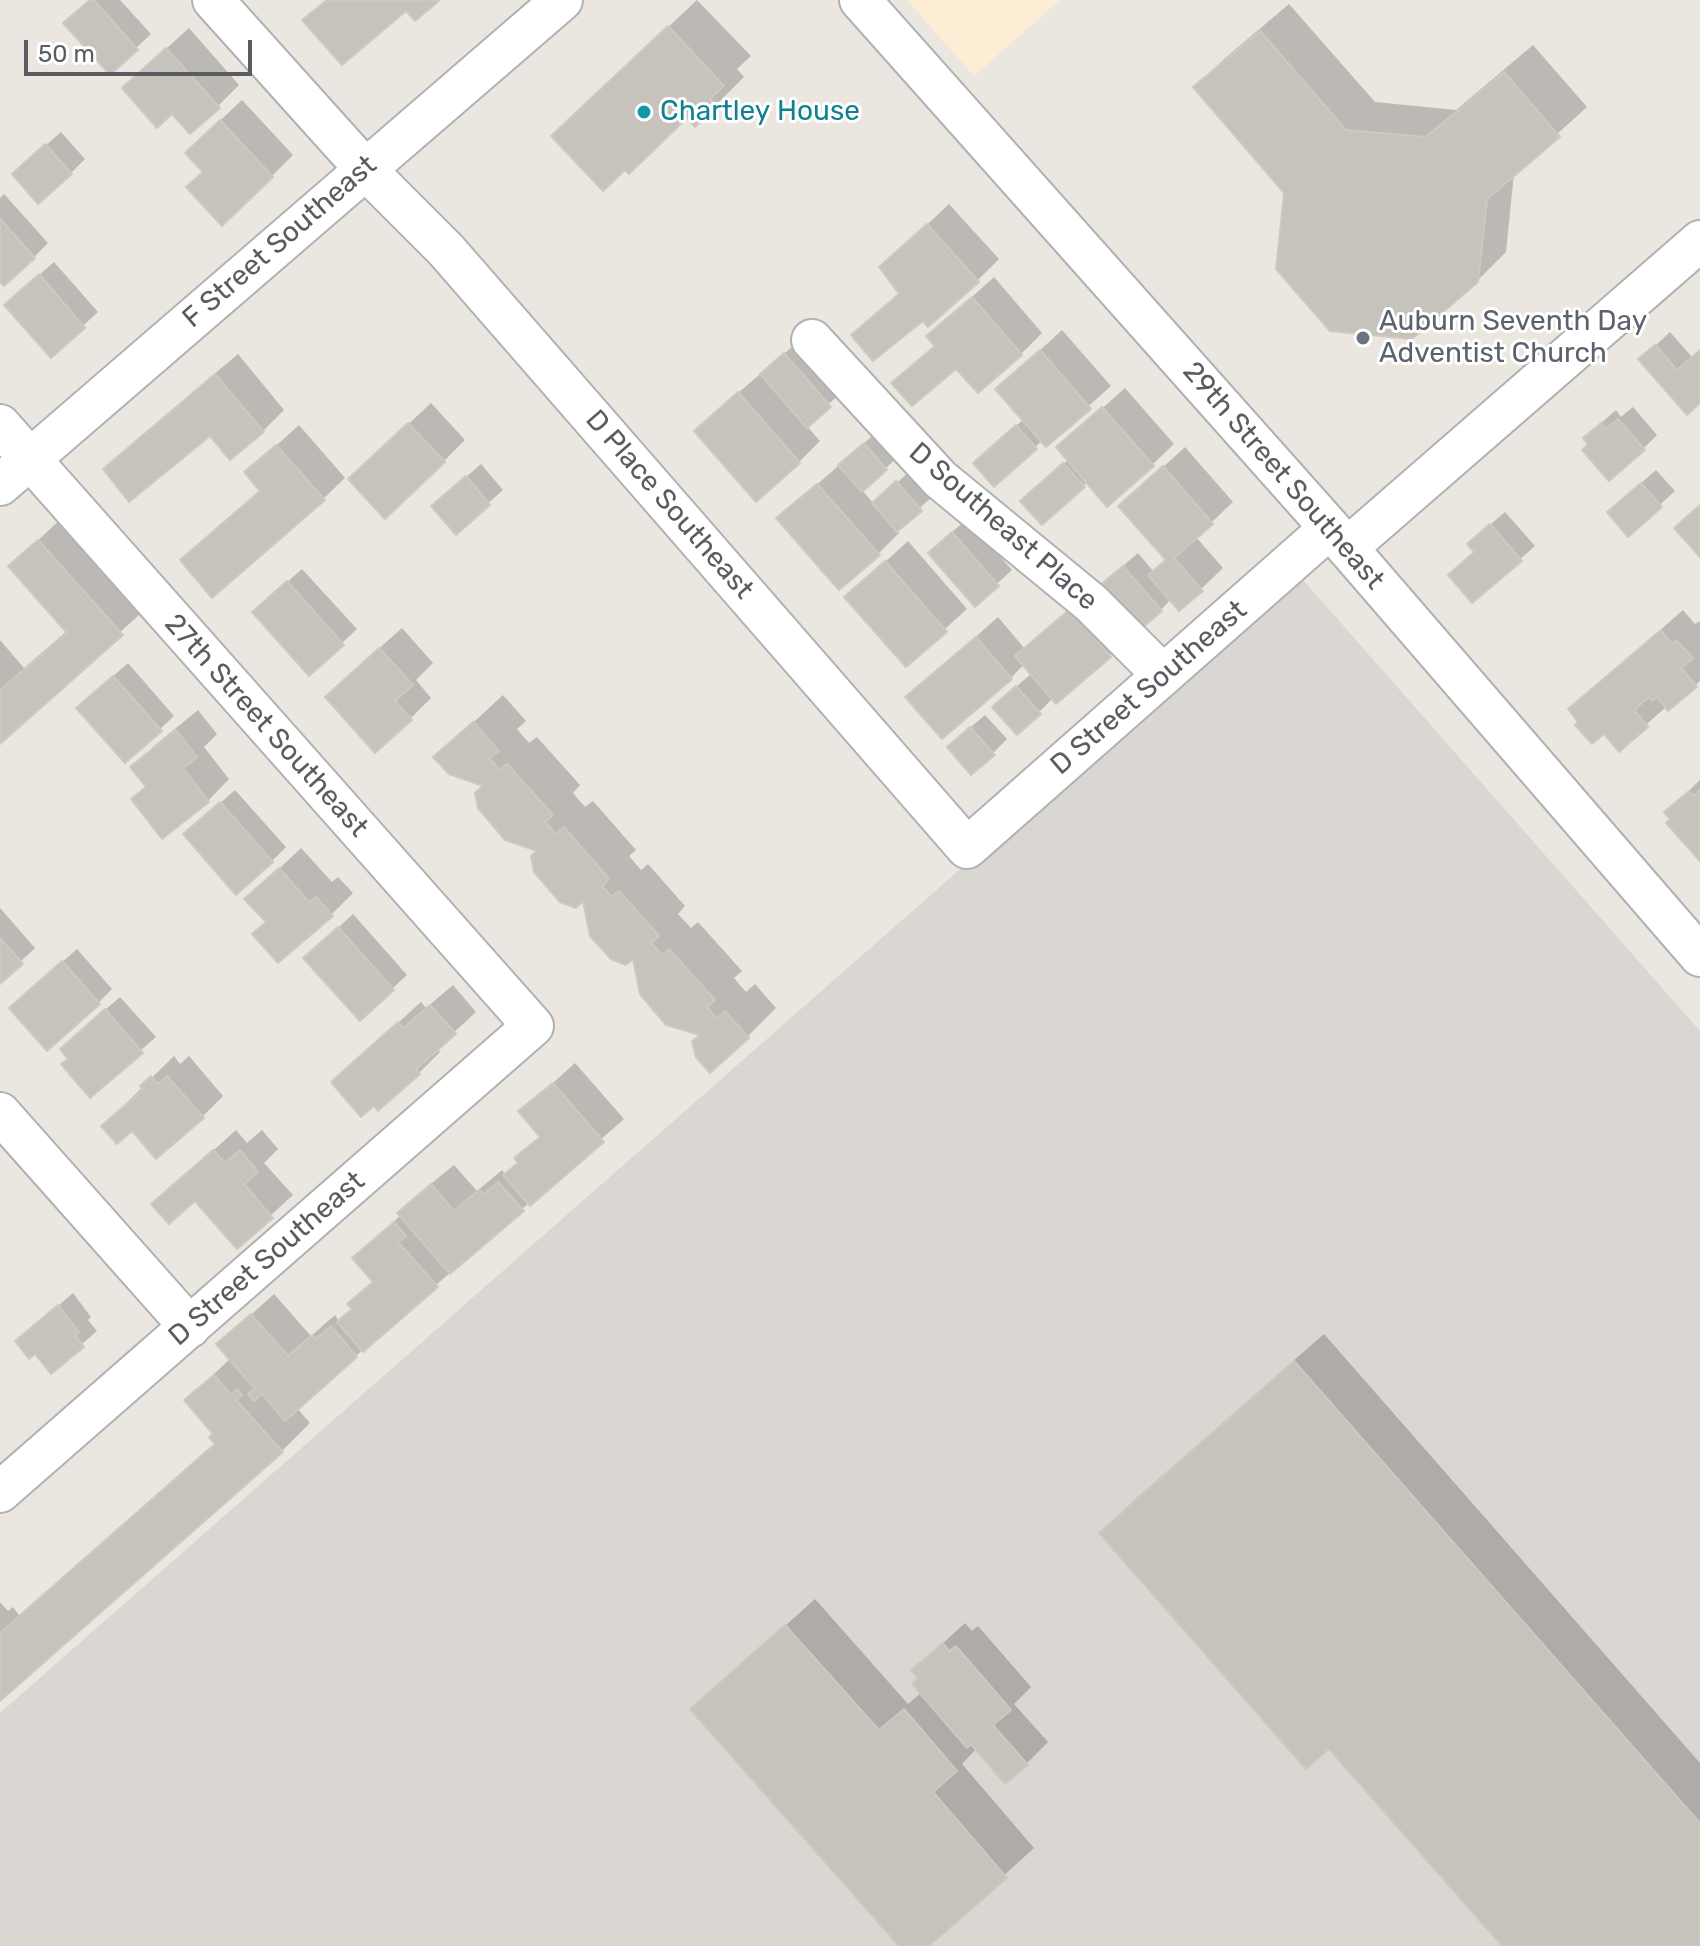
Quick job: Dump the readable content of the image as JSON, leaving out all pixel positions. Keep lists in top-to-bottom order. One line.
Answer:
{"streets":{"street":["F Street Southeast","29th Street Southeast","D Place Southeast","D Southeast Place","D Street Southeast","27th Street Southeast"]},"crossings":[["F Street Southeast","D Place Southeast"],["F Street Southeast","27th Street Southeast"],["29th Street Southeast","D Street Southeast"],["D Place Southeast","D Street Southeast"],["D Southeast Place","D Street Southeast"],["D Street Southeast","27th Street Southeast"]],"places":["Chartley House","Auburn Seventh Day Adventist Church"],"scale_bar":"50 m"}
